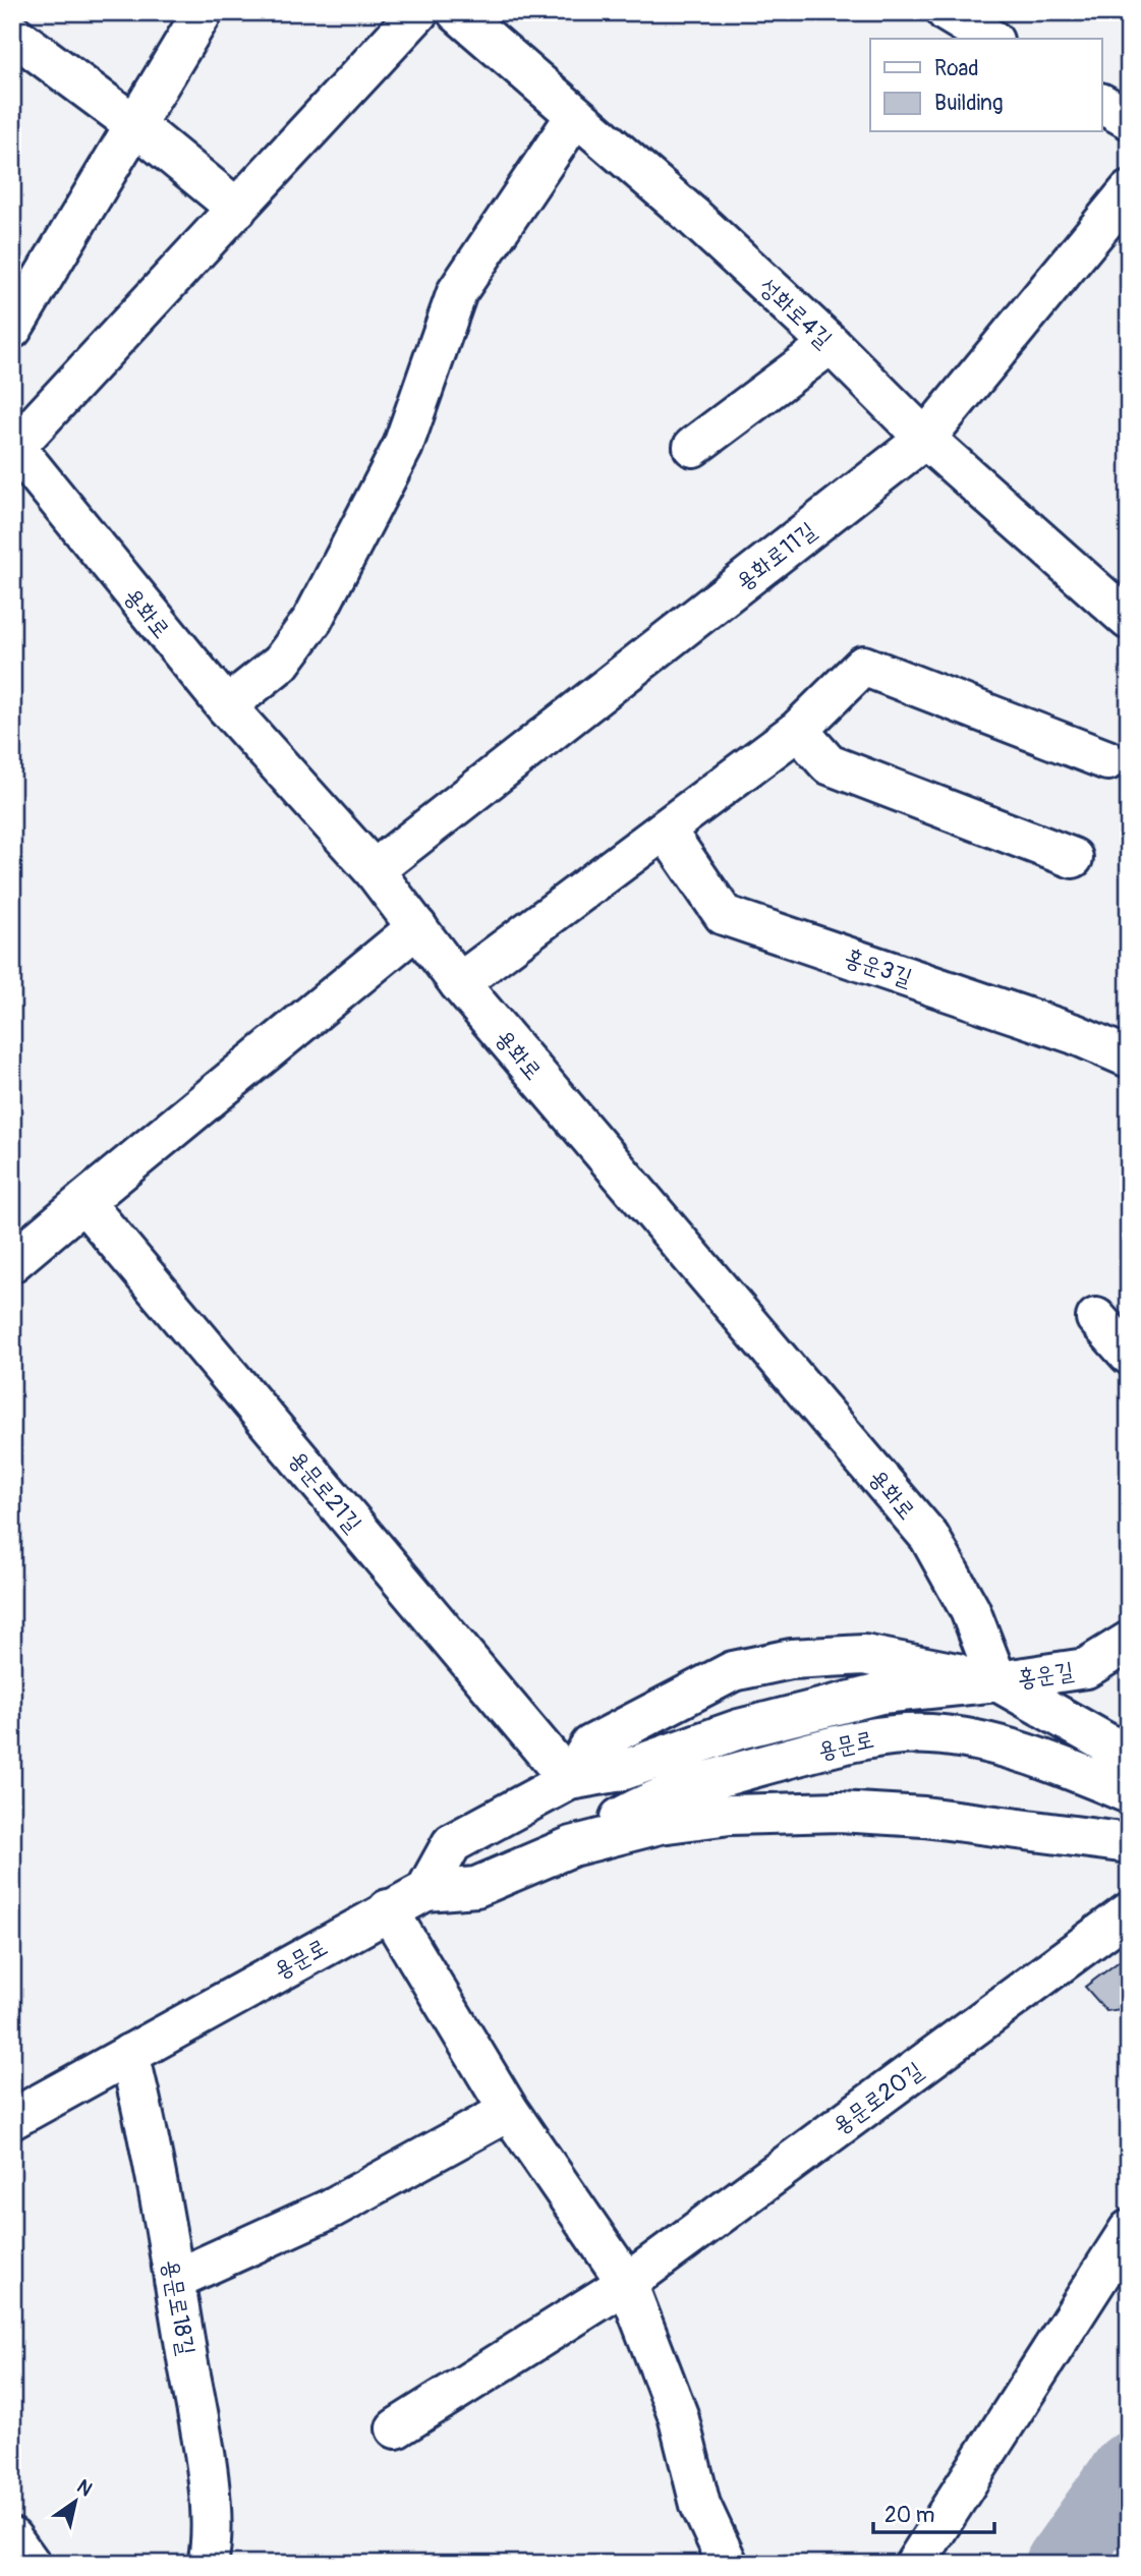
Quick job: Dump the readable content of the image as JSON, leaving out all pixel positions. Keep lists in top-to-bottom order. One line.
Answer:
{"streets":{"street":["성화로4길","용화로11길","용화로","홍운3길","용문로21길","홍운길","용문로","용문로20길","용문로18길"]},"crossings":[["성화로4길","용화로11길"],["용화로11길","용화로"],["용화로","홍운길"],["용화로","용문로"],["용문로21길","용문로"],["홍운길","용문로"],["용문로","용문로18길"]],"legend":["Road","Building"],"scale_bar":"20 m","north":"top right"}
